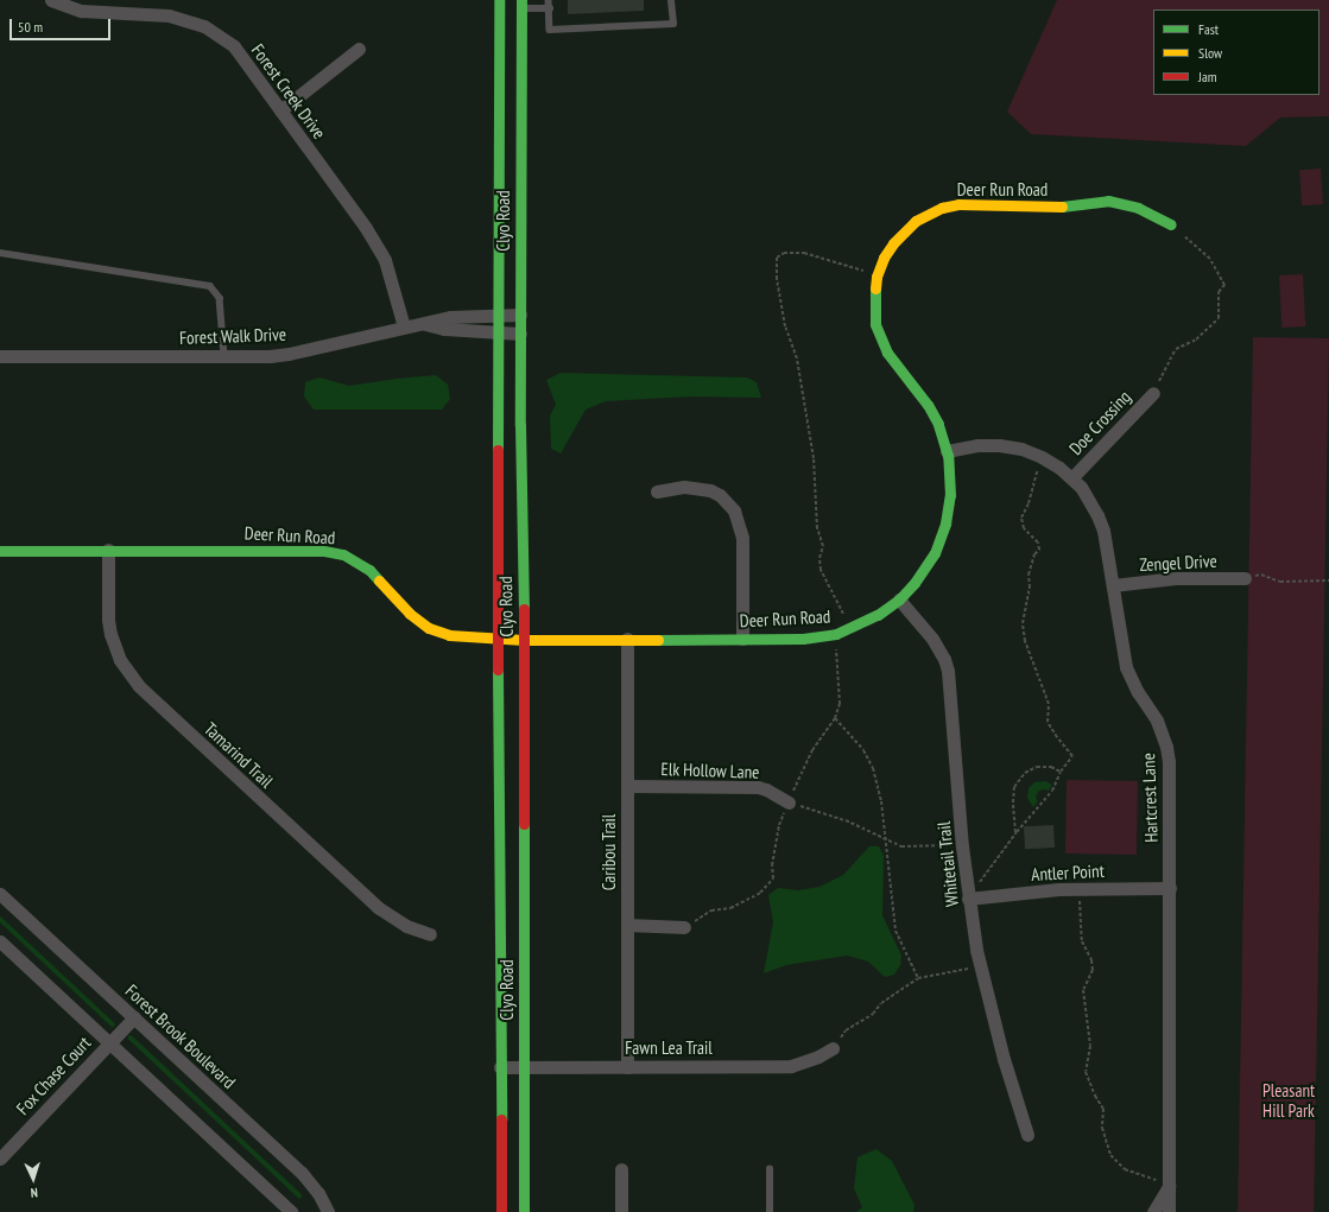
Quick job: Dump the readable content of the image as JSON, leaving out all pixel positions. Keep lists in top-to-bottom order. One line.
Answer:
{"streets":{"street":["Forest Creek Drive","Deer Run Road","Clyo Road","Forest Walk Drive","Doe Crossing","Zengel Drive","Tamarind Trail","Elk Hollow Lane","Hartcrest Lane","Caribou Trail","Whitetail Trail","Antler Point","Forest Brook Boulevard","Fawn Lea Trail","Fox Chase Court"]},"crossings":[["Forest Creek Drive","Forest Walk Drive"],["Deer Run Road","Clyo Road"],["Deer Run Road","Tamarind Trail"],["Deer Run Road","Hartcrest Lane"],["Deer Run Road","Caribou Trail"],["Deer Run Road","Whitetail Trail"],["Clyo Road","Forest Walk Drive"],["Clyo Road","Fawn Lea Trail"],["Doe Crossing","Hartcrest Lane"],["Zengel Drive","Hartcrest Lane"],["Elk Hollow Lane","Caribou Trail"],["Hartcrest Lane","Antler Point"],["Caribou Trail","Fawn Lea Trail"],["Whitetail Trail","Antler Point"],["Forest Brook Boulevard","Fox Chase Court"]],"parks":["Pleasant Hill Park"],"legend":["Fast","Slow","Jam"],"scale_bar":"50 m","north":"bottom"}
